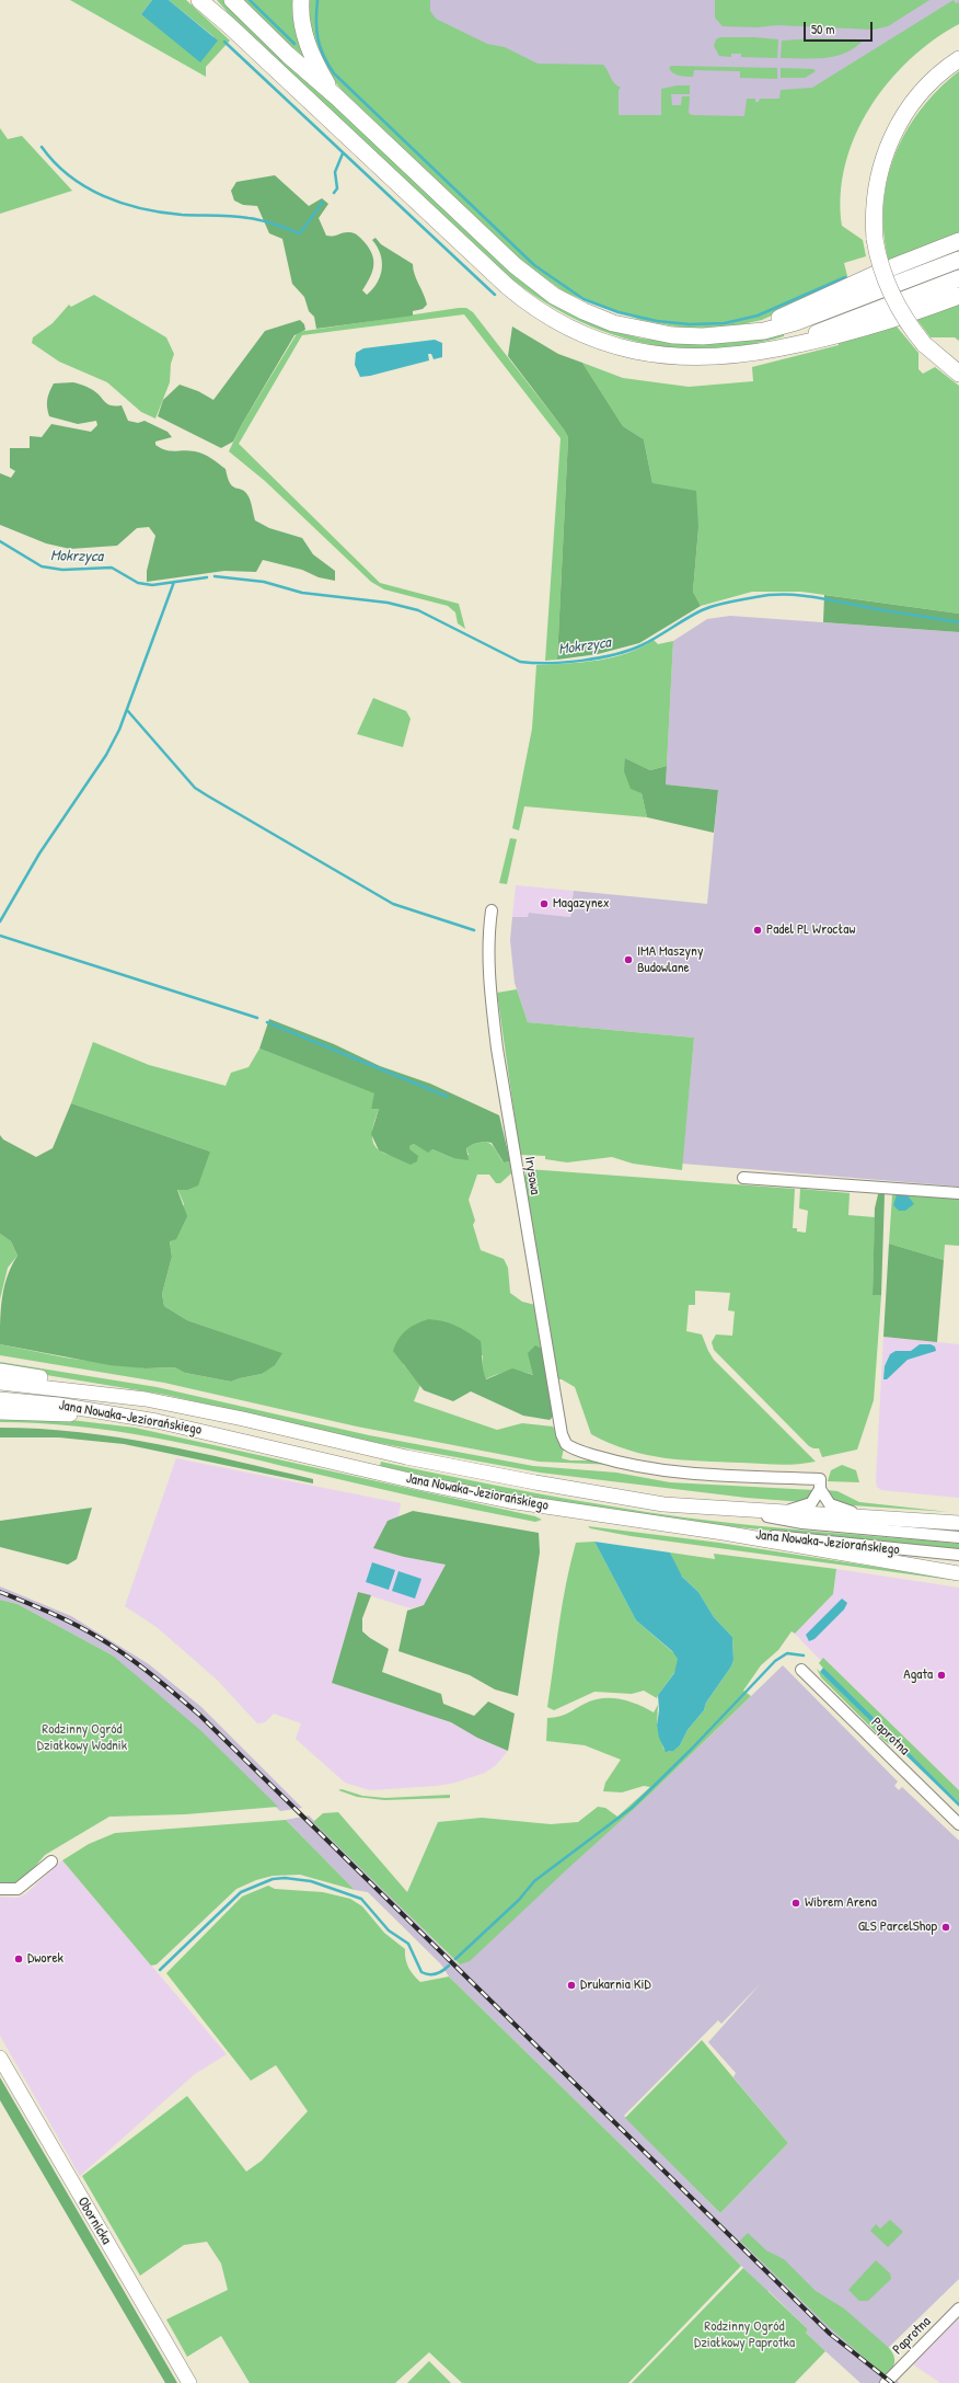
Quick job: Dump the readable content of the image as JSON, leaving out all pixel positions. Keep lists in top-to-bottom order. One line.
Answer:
{"streets":{"main road":["Jana Nowaka-Jeziorańskiego","Obornicka"],"street":["Irysowa","Paprotna"]},"water":["Mokrzyca"],"parks":["Rodzinny Ogród Działkowy Wodnik","Rodzinny Ogród Działkowy Paprotka"],"places":["Magazynex","Padel PL Wrocław","IMA Maszyny Budowlane","Agata","Wibrem Arena","GLS ParcelShop","Dworek","Drukarnia KiD"],"scale_bar":"50 m"}
